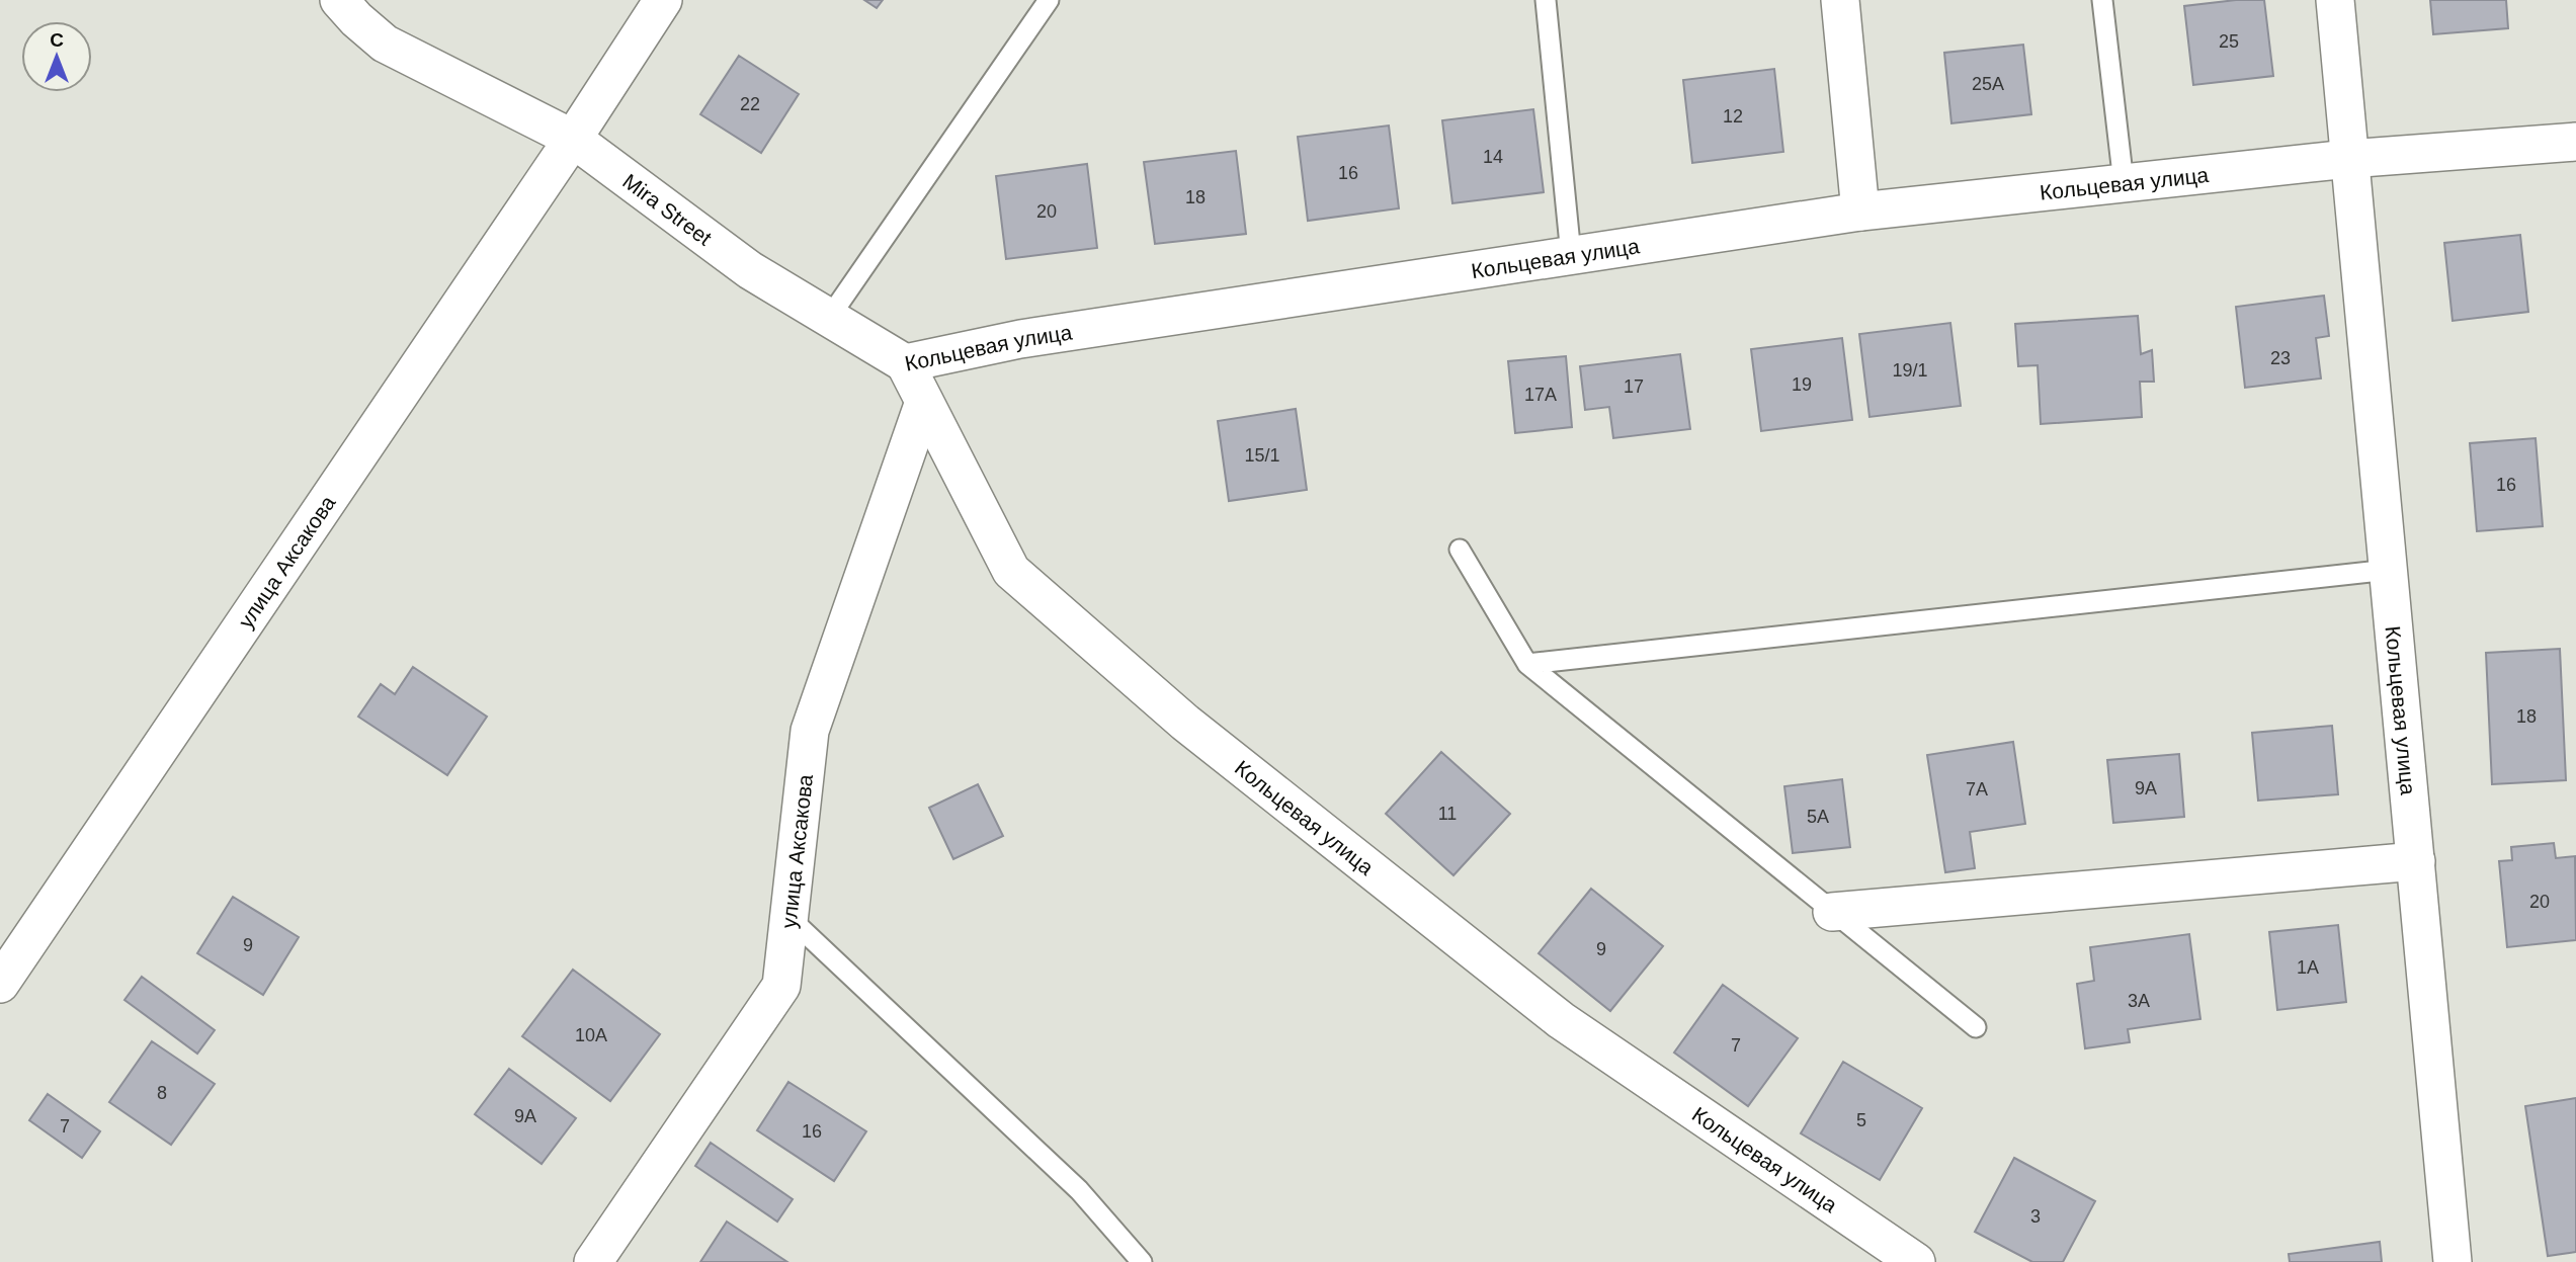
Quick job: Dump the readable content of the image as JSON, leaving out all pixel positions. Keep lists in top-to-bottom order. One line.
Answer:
{"streets":{"street":["Кольцевая улица","Mira Street","улица Аксакова"]},"crossings":[["Кольцевая улица","Mira Street"],["Кольцевая улица","улица Аксакова"],["Mira Street","улица Аксакова"]],"house_numbers":["25","25А","22","12","14","16","18","20","23","19/1","19","17","17А","15/1","16","18","9А","7А","11","5А","20","9","9","1А","3А","10А","7","8","9А","5","7","16","3"],"north":"top"}
